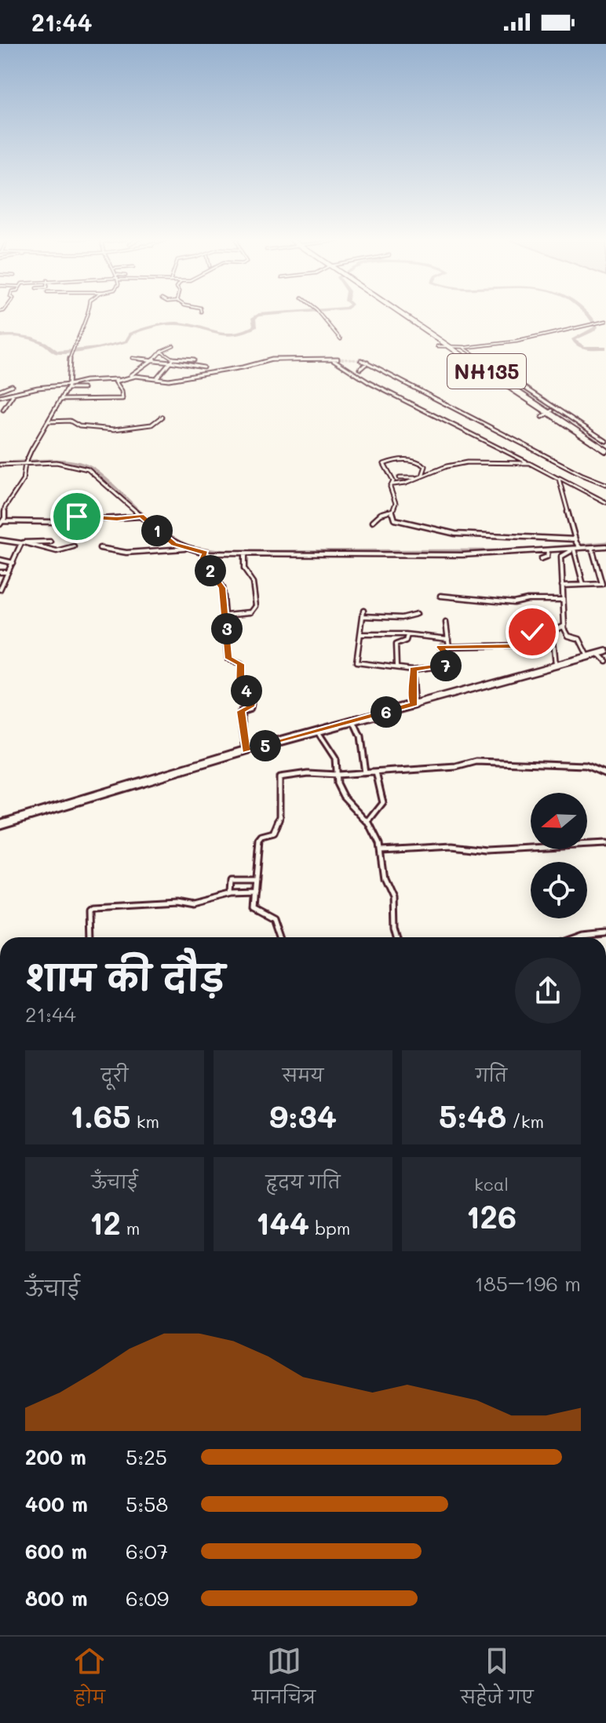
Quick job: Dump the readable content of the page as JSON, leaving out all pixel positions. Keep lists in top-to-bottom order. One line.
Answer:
{"streets":{"highway":["NH135"]},"north":"left","page":{"status":"21:44","pins":["1","2","3","7","4","6","5"],"heading":["शाम की दौड़","21:44"],"stats":[["दूरी","1.65 km"],["समय","9:34"],["गति","5:48 /km"],["ऊँचाई","12 m"],["हृदय गति","144 bpm"],["kcal","126"]],"chart":["ऊँचाई","185–196 m"],"list":[{"name":"200 m","note":"5:25"},{"name":"400 m","note":"5:58"},{"name":"600 m","note":"6:07"},{"name":"800 m","note":"6:09"}],"tabs":["होम","मानचित्र","सहेजे गए"]}}
